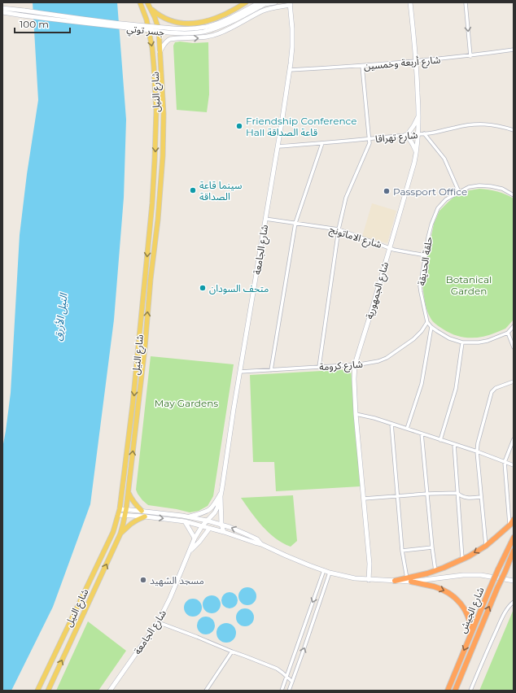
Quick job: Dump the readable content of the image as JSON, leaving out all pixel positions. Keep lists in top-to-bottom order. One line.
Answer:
{"streets":{"highway":["شارع الجيش"],"main road":["جسر توتي","شارع النيل","شارع الجامعة","شارع الجمهورية"],"street":["شارع أربعة وخمسين","شارع تهراقا","شارع الاماتونج","حلقة الحديقة","شارع كرومة"]},"crossings":[["شارع أربعة وخمسين","شارع الجامعة"],["شارع أربعة وخمسين","شارع الجمهورية"],["شارع تهراقا","شارع الجامعة"],["شارع تهراقا","شارع الجمهورية"],["شارع الاماتونج","شارع الجامعة"],["شارع الاماتونج","حلقة الحديقة"],["شارع الاماتونج","شارع الجمهورية"],["شارع الجامعة","شارع كرومة"],["حلقة الحديقة","شارع كرومة"],["شارع الجمهورية","شارع كرومة"]],"water":["النيل الأزرق"],"parks":["Botanical Garden","May Gardens"],"places":["Friendship Conference Hall قاعة الصداقة","سينما قاعة الصداقة","Passport Office","متحف السودان","مسجد الشهيد"],"scale_bar":"100 m"}
